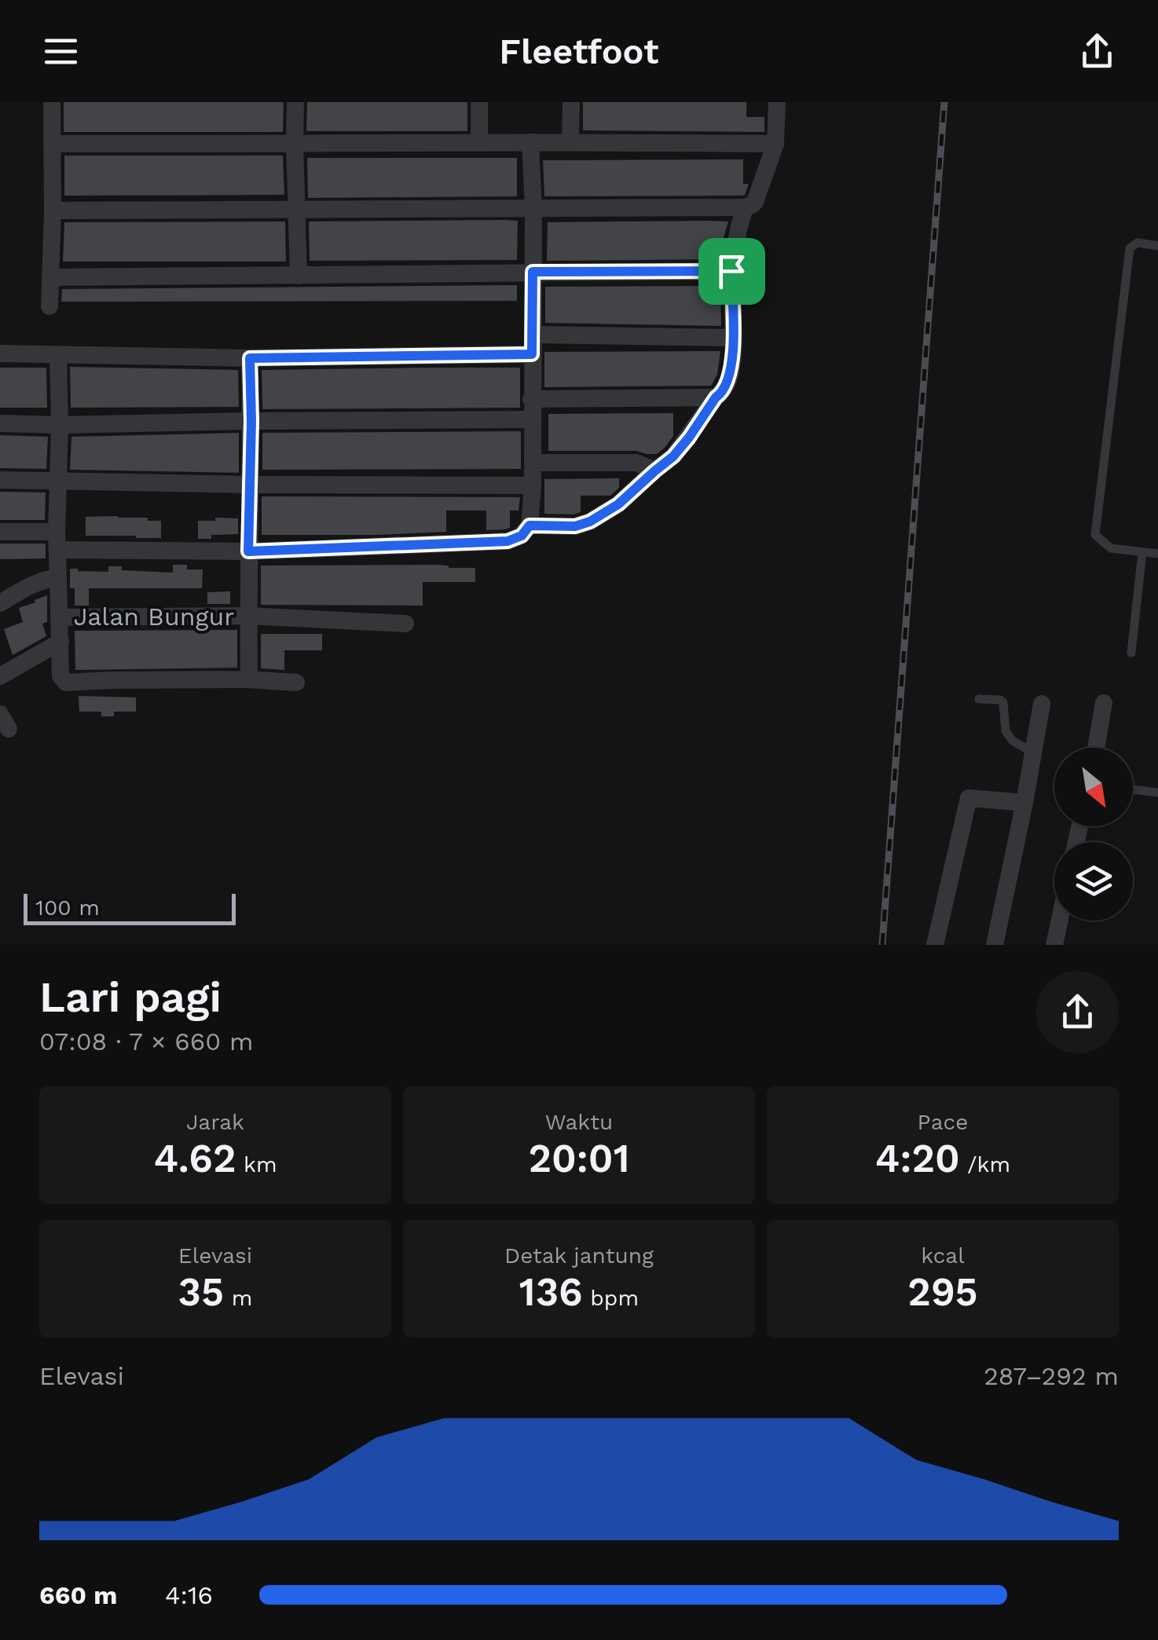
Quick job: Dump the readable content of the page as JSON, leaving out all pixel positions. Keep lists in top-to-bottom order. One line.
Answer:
{"streets":{"street":["Jalan Bungur"]},"scale_bar":"100 m","north":"bottom right","page":{"header":"Fleetfoot","scale":"100 m","heading":["Lari pagi","07:08 · 7 × 660 m"],"stats":[["Jarak","4.62 km"],["Waktu","20:01"],["Pace","4:20 /km"],["Elevasi","35 m"],["Detak jantung","136 bpm"],["kcal","295"]],"chart":["Elevasi","287–292 m"],"list":[{"name":"660 m","note":"4:16"}]}}
